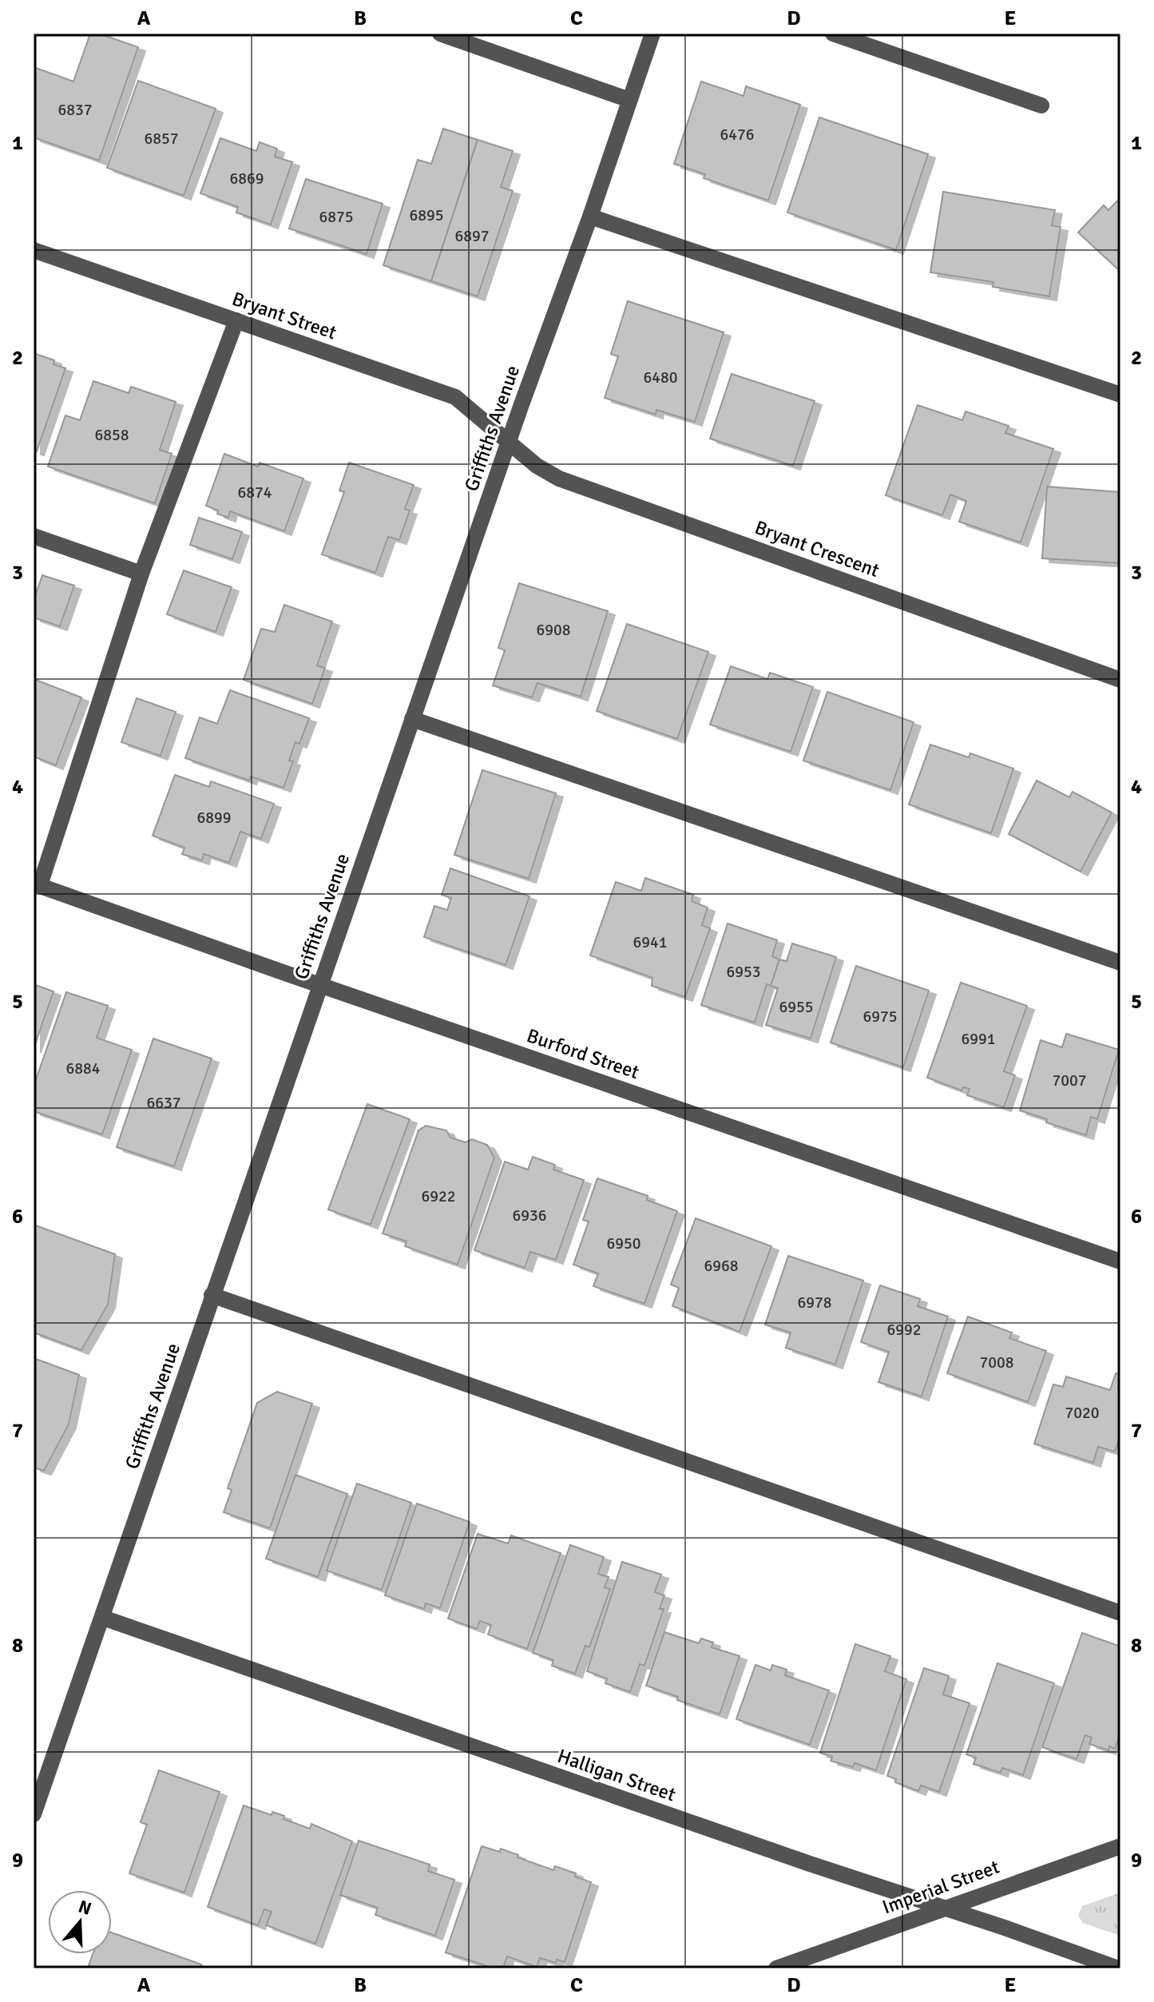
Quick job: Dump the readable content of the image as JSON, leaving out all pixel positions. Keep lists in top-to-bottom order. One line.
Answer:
{"streets":{"street":["Bryant Street","Griffiths Avenue","Bryant Crescent","Burford Street","Halligan Street","Imperial Street"]},"crossings":[["Bryant Street","Griffiths Avenue"],["Bryant Street","Bryant Crescent"],["Griffiths Avenue","Bryant Crescent"],["Griffiths Avenue","Burford Street"],["Griffiths Avenue","Halligan Street"],["Halligan Street","Imperial Street"]],"house_numbers":["6837","6476","6857","6869","6895","6875","6897","6480","6858","6874","6908","6899","6941","6953","6955","6975","6991","6884","7007","6637","6922","6936","6950","6968","6978","6992","7008","7020"],"north":"top","grid":{"columns":["A","B","C","D","E"],"rows":["1","2","3","4","5","6","7","8","9"]}}
